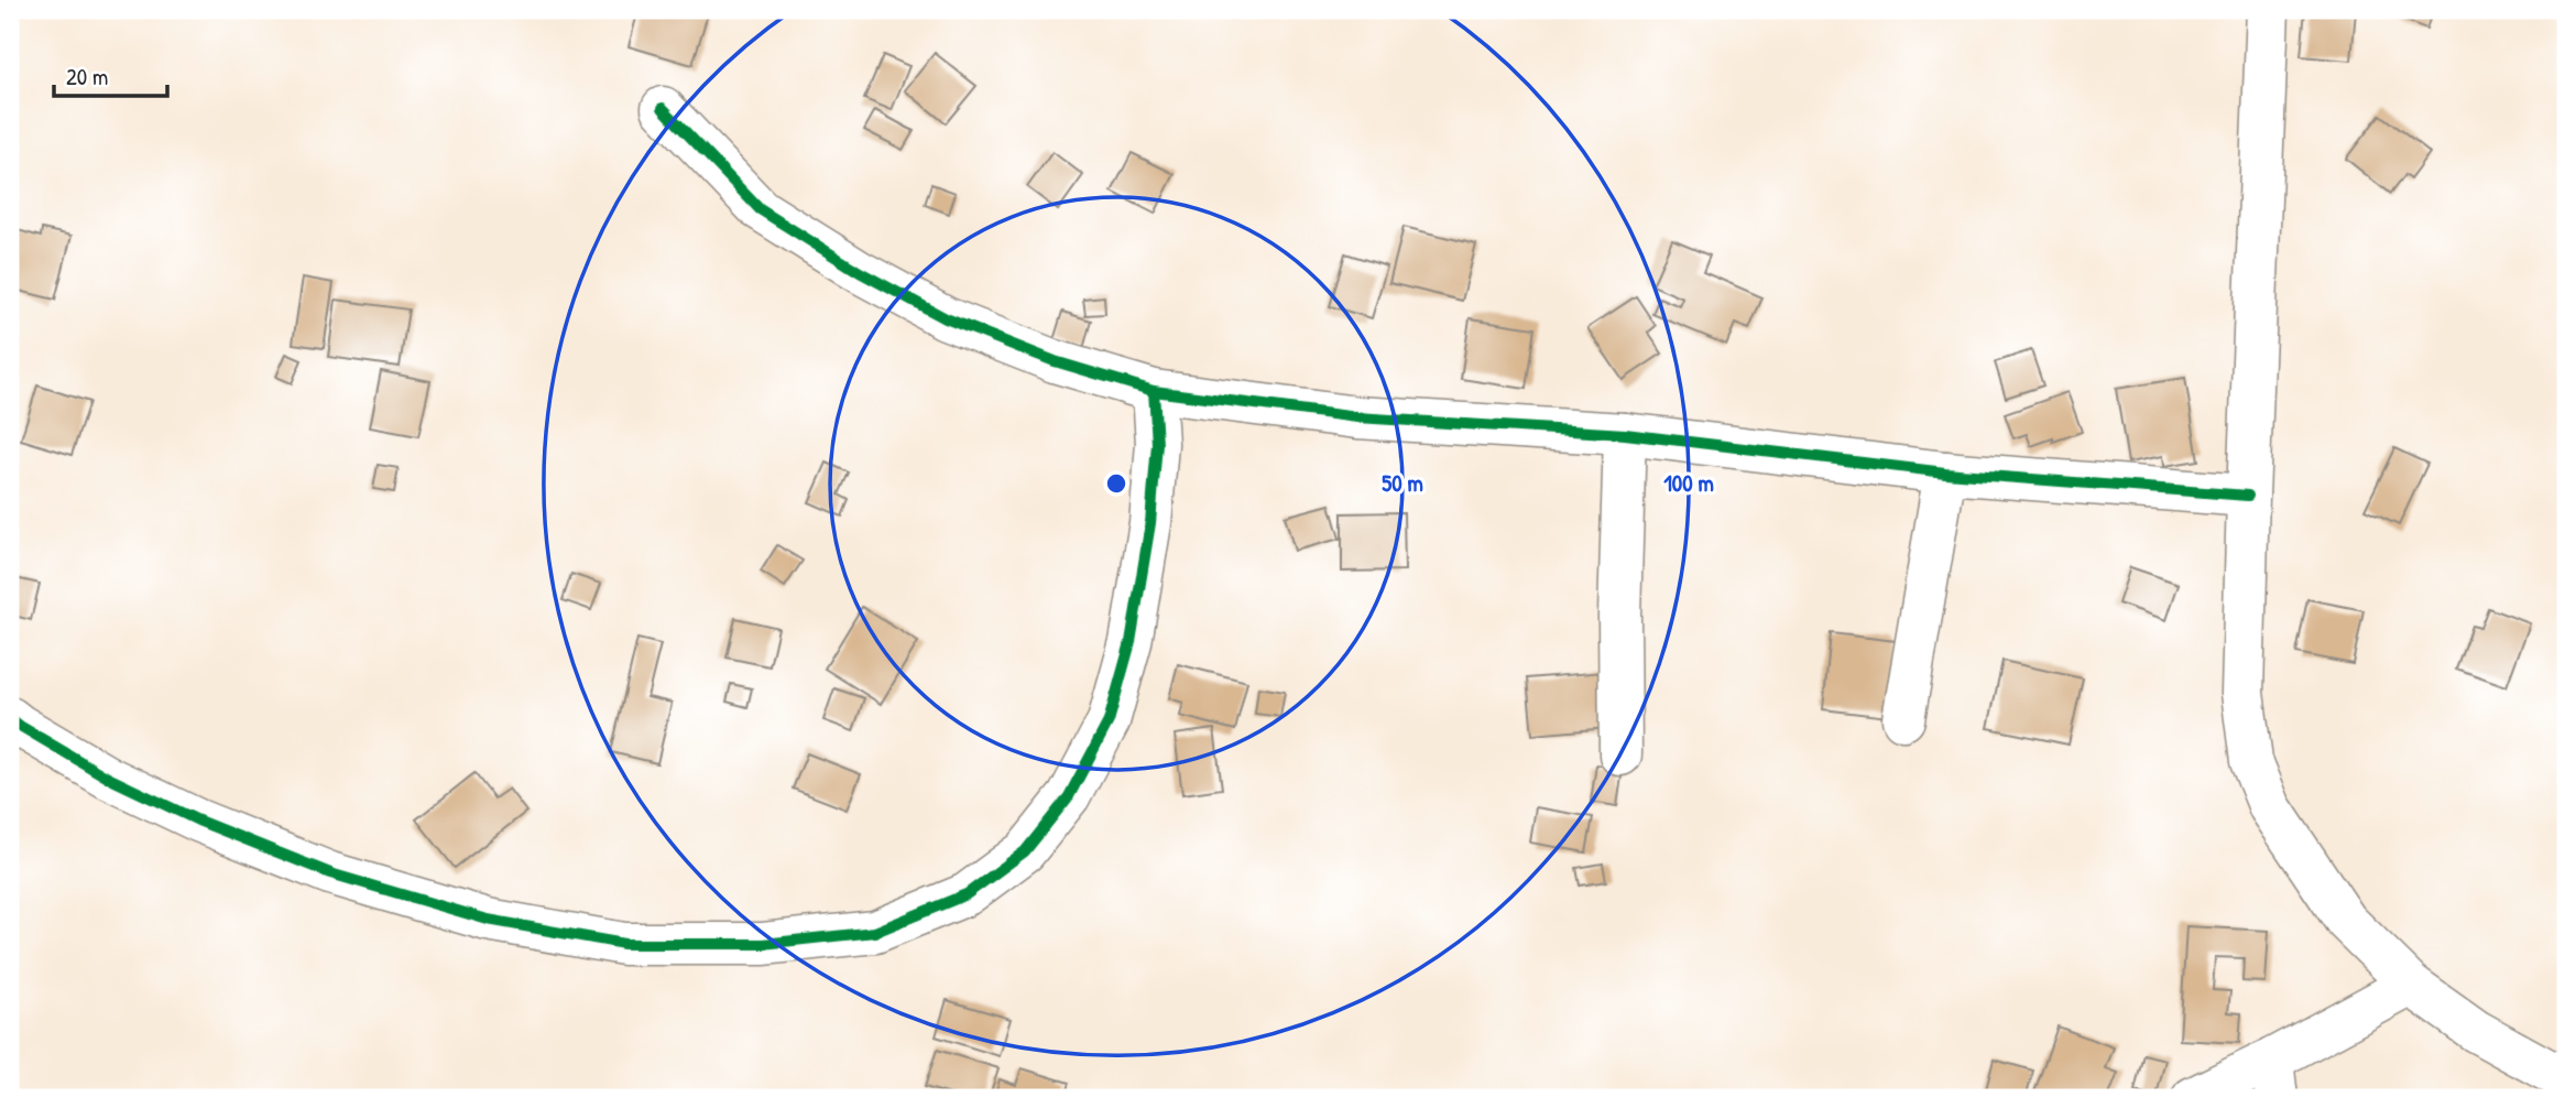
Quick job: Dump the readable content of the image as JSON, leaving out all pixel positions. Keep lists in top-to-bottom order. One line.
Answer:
{"scale_bar":"20 m","rings":["50 m","100 m"]}
